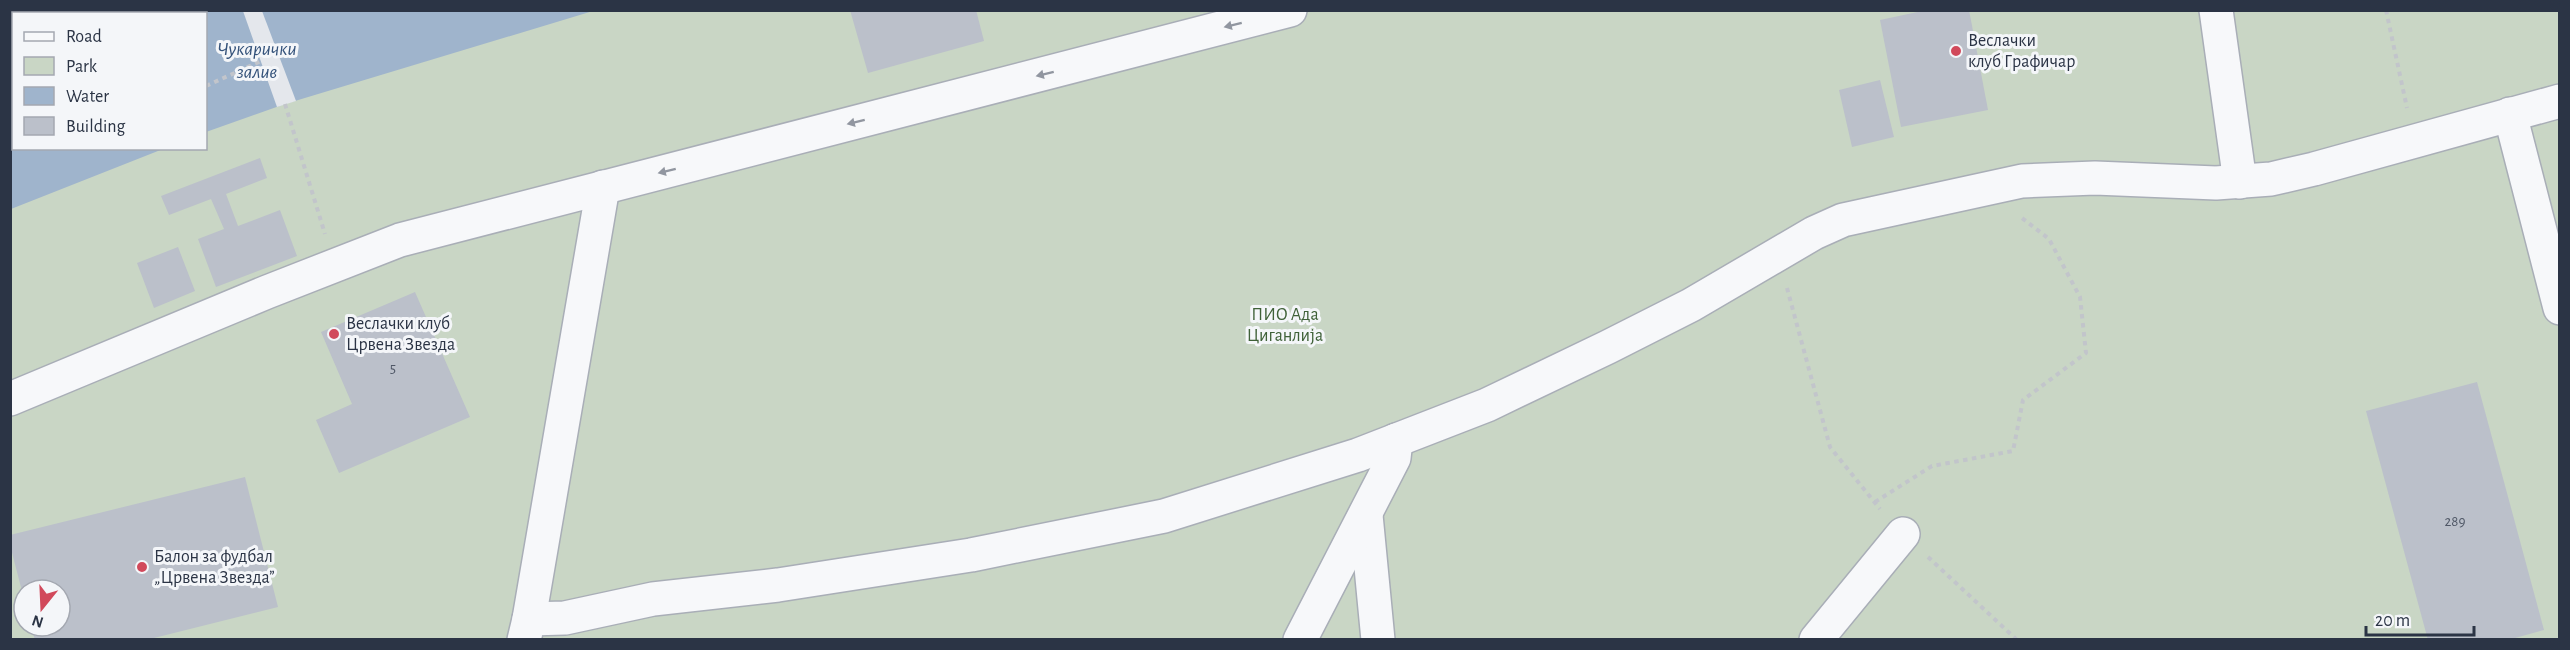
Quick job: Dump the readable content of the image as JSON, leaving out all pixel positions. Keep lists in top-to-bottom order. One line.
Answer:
{"water":["Чукарички залив"],"parks":["ПИО Ада Циганлија"],"places":["Веслачки клуб Графичар","Веслачки клуб Црвена Звезда","Балон за фудбал „Црвена Звезда”"],"house_numbers":["5","289"],"legend":["Road","Park","Water","Building"],"scale_bar":"20 m","north":"bottom"}
